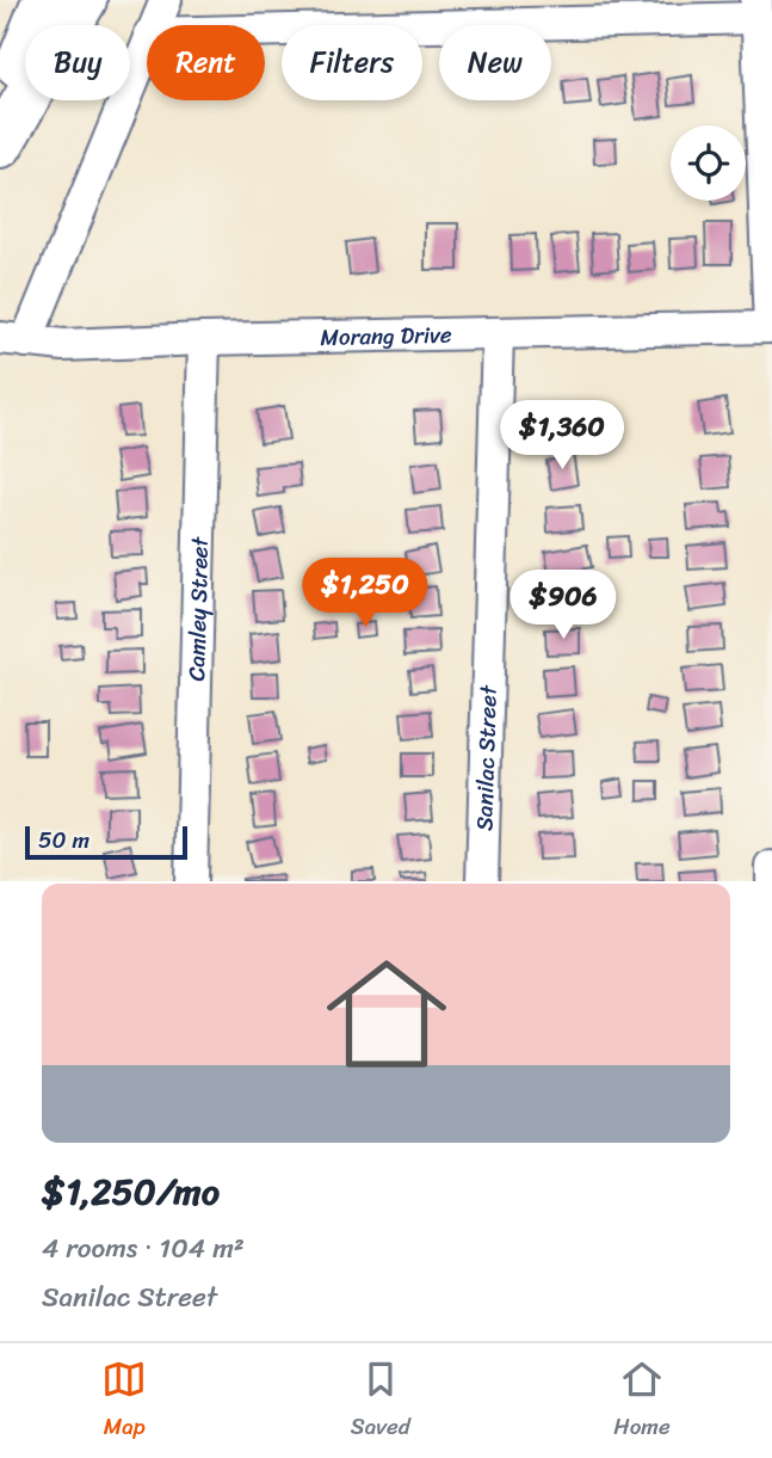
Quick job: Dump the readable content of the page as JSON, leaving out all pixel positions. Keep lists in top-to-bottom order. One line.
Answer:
{"streets":{"street":["Morang Drive","Camley Street","Sanilac Street"]},"crossings":[["Morang Drive","Camley Street"],["Morang Drive","Sanilac Street"]],"scale_bar":"50 m","page":{"chip":["Buy","Rent","Filters","New"],"price":["$1,360","$1,250","$906"],"scale":"50 m","list":[{"name":"$1,250/mo","note":"4 rooms · 104 m² · Sanilac Street"}],"tabs":["Map","Saved","Home"]}}
